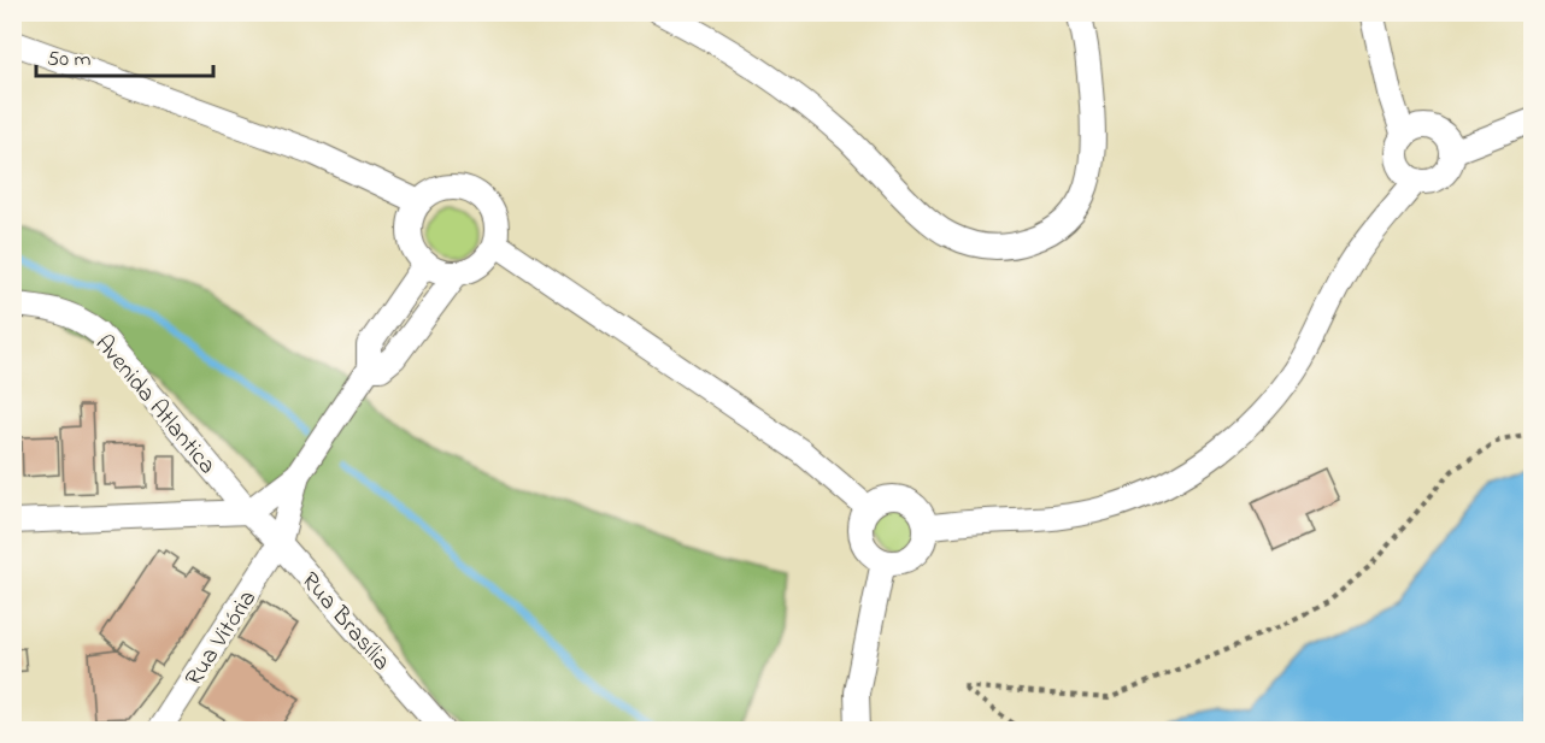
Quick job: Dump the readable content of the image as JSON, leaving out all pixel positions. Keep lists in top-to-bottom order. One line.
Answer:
{"streets":{"street":["Avenida Atlantica","Rua Brasília","Rua Vitória"]},"crossings":[["Avenida Atlantica","Rua Brasília"],["Rua Brasília","Rua Vitória"]],"scale_bar":"50 m"}
